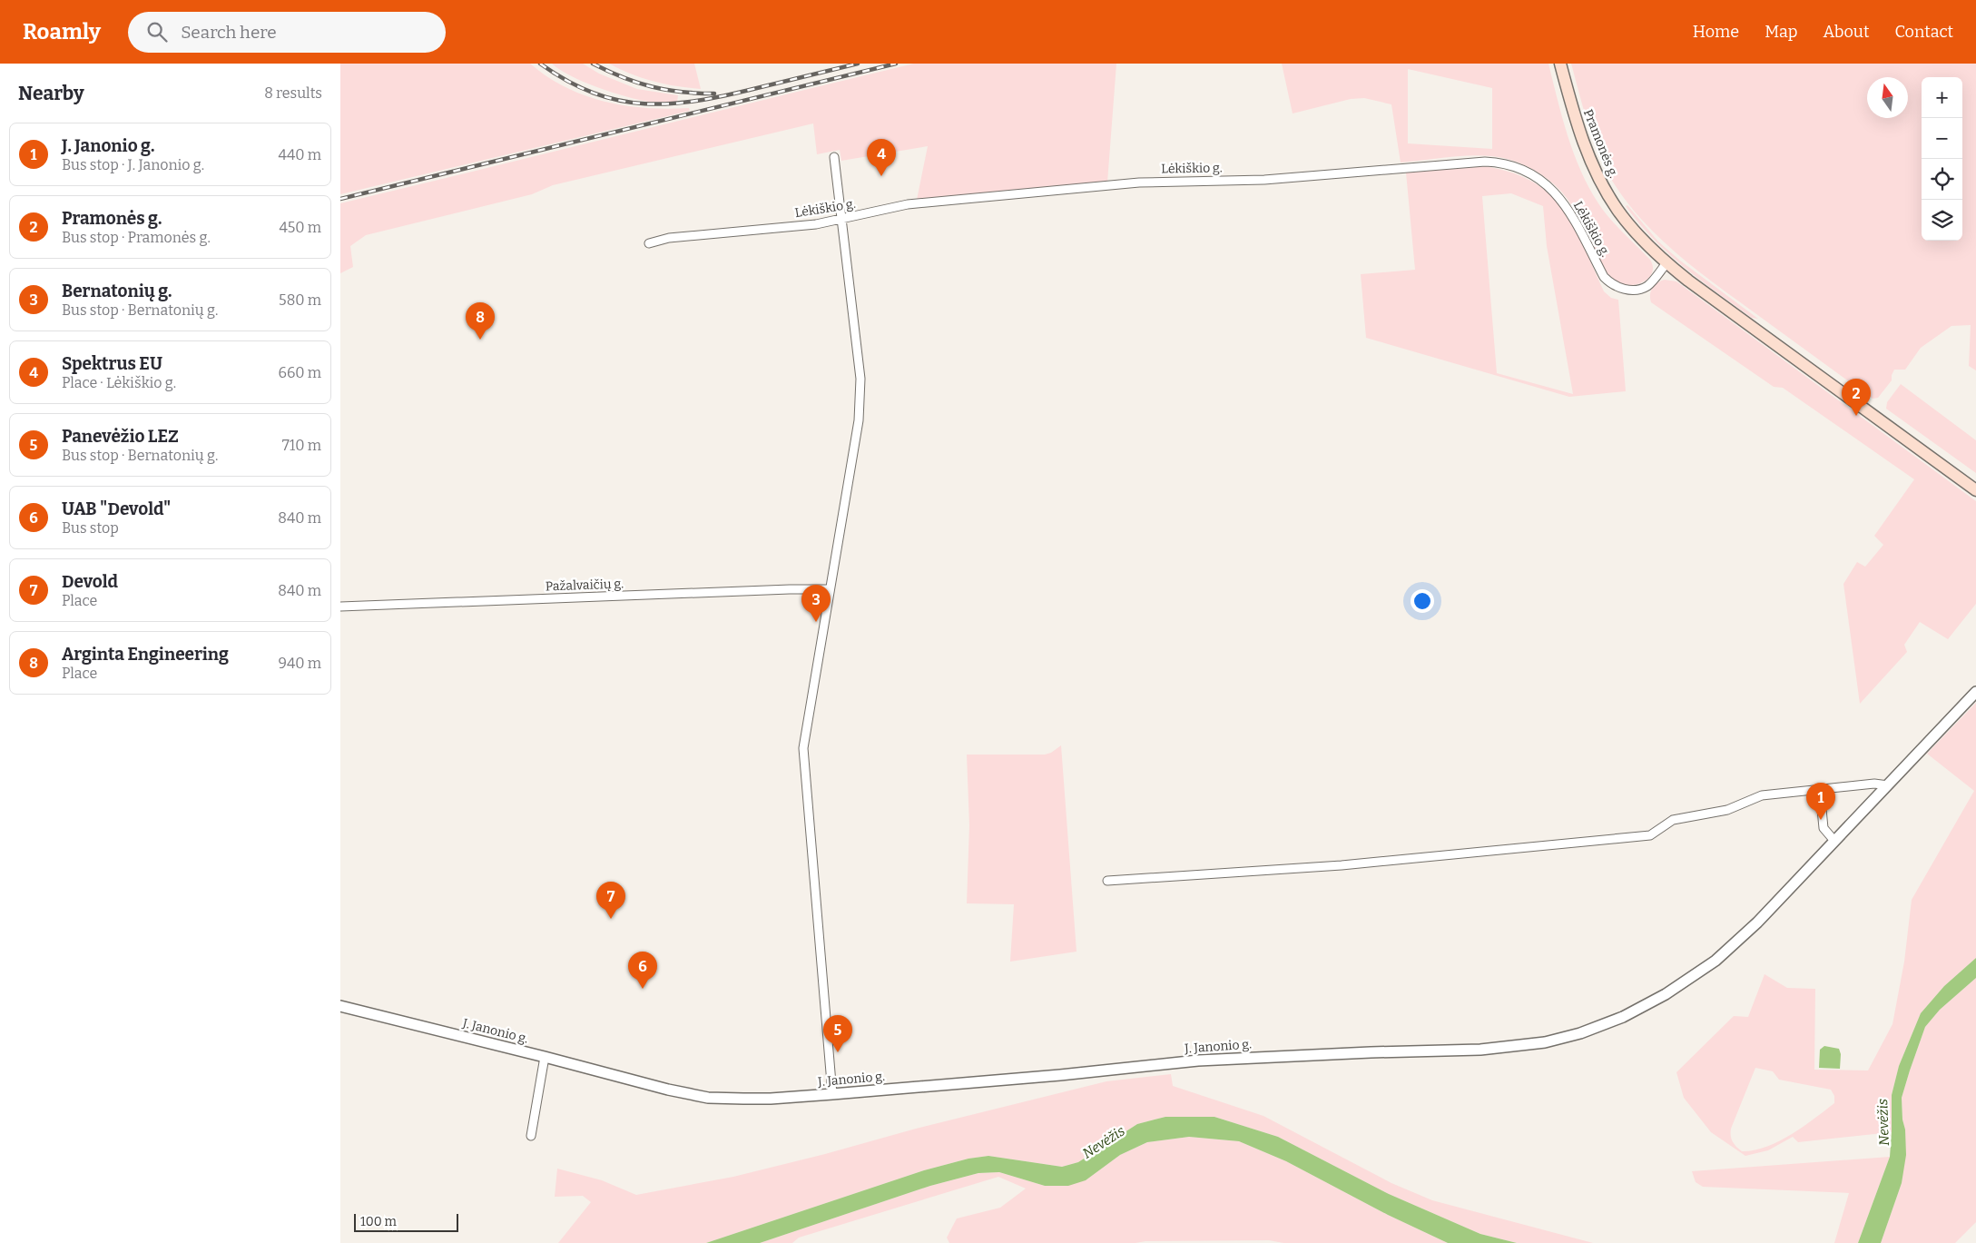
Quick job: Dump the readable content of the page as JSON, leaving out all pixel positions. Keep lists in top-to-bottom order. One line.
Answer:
{"streets":{"main road":["Pramonės g."],"street":["Lėkiškio g.","Pažalvaičių g.","J. Janonio g."]},"crossings":[["Pramonės g.","Lėkiškio g."]],"water":["Nevėžis"],"scale_bar":"100 m","north":"top","page":{"header":"Roamly","search":"Search here","nav":["Home","Map","About","Contact"],"heading":["Nearby","8 results"],"map_buttons":["+","−"],"list":[{"mark":"1","name":"J. Janonio g.","note":"Bus stop · J. Janonio g.","value":"440 m"},{"mark":"2","name":"Pramonės g.","note":"Bus stop · Pramonės g.","value":"450 m"},{"mark":"3","name":"Bernatonių g.","note":"Bus stop · Bernatonių g.","value":"580 m"},{"mark":"4","name":"Spektrus EU","note":"Place · Lėkiškio g.","value":"660 m"},{"mark":"5","name":"Panevėžio LEZ","note":"Bus stop · Bernatonių g.","value":"710 m"},{"mark":"6","name":"UAB \"Devold\"","note":"Bus stop","value":"840 m"},{"mark":"7","name":"Devold","note":"Place","value":"840 m"},{"mark":"8","name":"Arginta Engineering","note":"Place","value":"940 m"}],"pins":["4","8","2","3","1","7","6","5"],"scale":"100 m"}}
